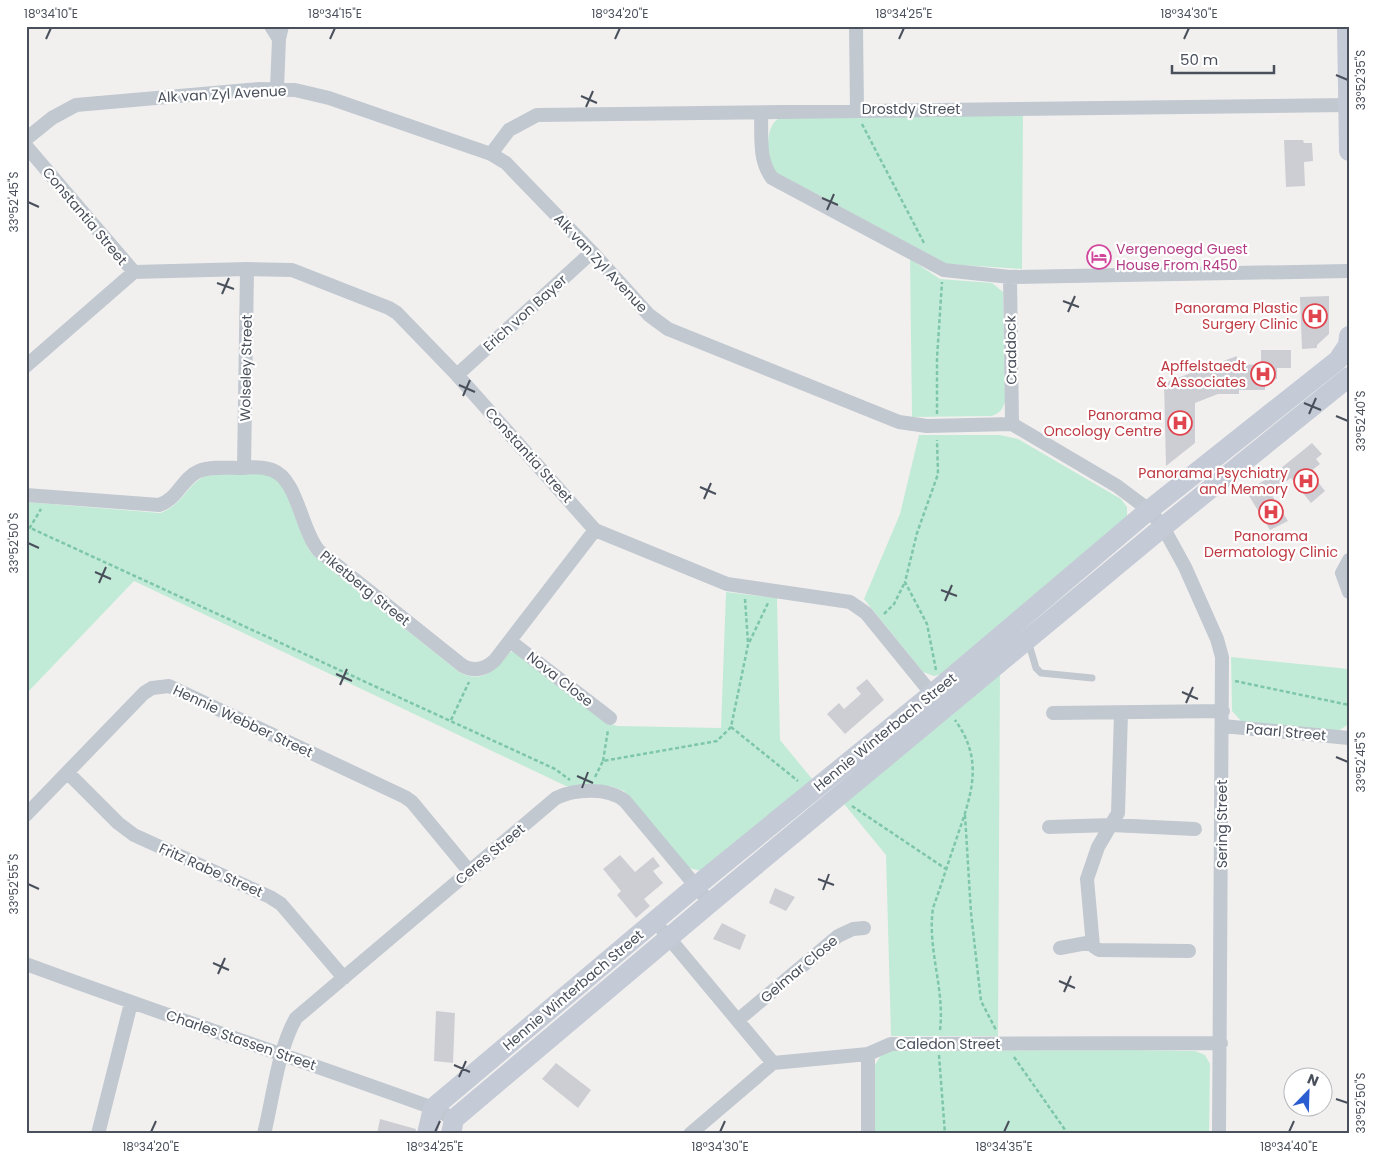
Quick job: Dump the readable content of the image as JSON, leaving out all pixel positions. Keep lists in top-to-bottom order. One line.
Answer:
{"streets":{"street":["Alk van Zyl Avenue","Drostdy Street","Constantia Street","Erich von Bayer","Craddock","Wolseley Street","Piketberg Street","Nova Close","Hennie Webber Street","Hennie Winterbach Street","Paarl Street","Sering Street","Ceres Street","Fritz Rabe Street","Gelmar Close","Charles Stassen Street","Caledon Street"]},"crossings":[["Alk van Zyl Avenue","Drostdy Street"],["Alk van Zyl Avenue","Erich von Bayer"],["Alk van Zyl Avenue","Craddock"],["Constantia Street","Erich von Bayer"],["Constantia Street","Wolseley Street"],["Constantia Street","Hennie Winterbach Street"],["Wolseley Street","Piketberg Street"],["Hennie Webber Street","Ceres Street"],["Hennie Webber Street","Fritz Rabe Street"],["Hennie Winterbach Street","Sering Street"],["Hennie Winterbach Street","Ceres Street"],["Hennie Winterbach Street","Charles Stassen Street"],["Paarl Street","Sering Street"],["Sering Street","Caledon Street"],["Ceres Street","Fritz Rabe Street"],["Ceres Street","Charles Stassen Street"]],"places":{"hotel":["Vergenoegd Guest House From R450"],"hospital":["Panorama Plastic Surgery Clinic","Apffelstaedt & Associates","Panorama Oncology Centre","Panorama Psychiatry and Memory","Panorama Dermatology Clinic"]},"scale_bar":"50 m","north":"top right","coordinates":["18°34'10\"E","18°34'15\"E","18°34'20\"E","18°34'25\"E","18°34'30\"E","33°52'35\"S","33°52'45\"S","33°52'40\"S","33°52'50\"S","33°52'55\"S","18°34'35\"E","18°34'40\"E"]}
